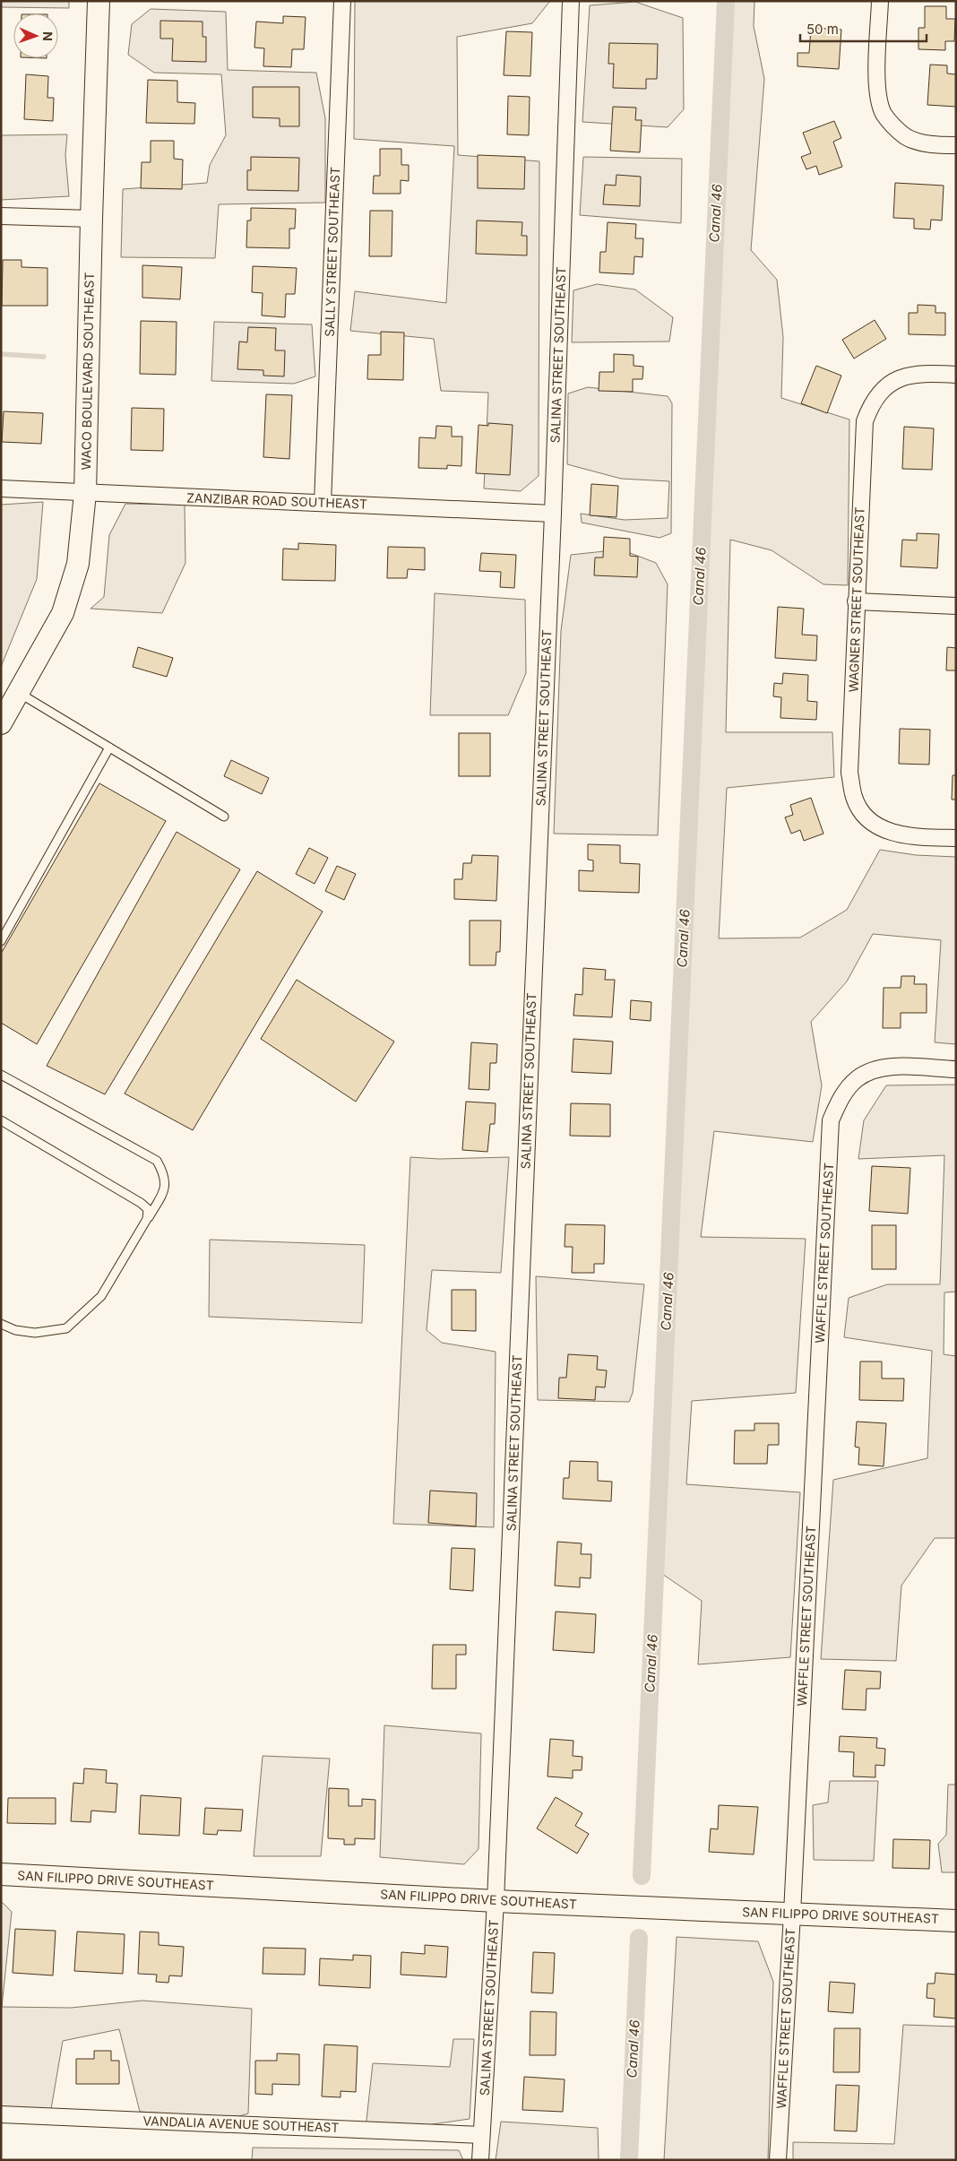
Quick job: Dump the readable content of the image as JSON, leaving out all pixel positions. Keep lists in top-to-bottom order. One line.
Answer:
{"streets":{"street":["SALLY STREET SOUTHEAST","SALINA STREET SOUTHEAST","WACO BOULEVARD SOUTHEAST","ZANZIBAR ROAD SOUTHEAST","WAGNER STREET SOUTHEAST","WAFFLE STREET SOUTHEAST","SAN FILIPPO DRIVE SOUTHEAST","VANDALIA AVENUE SOUTHEAST"]},"crossings":[["SALLY STREET SOUTHEAST","ZANZIBAR ROAD SOUTHEAST"],["SALINA STREET SOUTHEAST","ZANZIBAR ROAD SOUTHEAST"],["SALINA STREET SOUTHEAST","SAN FILIPPO DRIVE SOUTHEAST"],["SALINA STREET SOUTHEAST","VANDALIA AVENUE SOUTHEAST"],["WACO BOULEVARD SOUTHEAST","ZANZIBAR ROAD SOUTHEAST"],["WAFFLE STREET SOUTHEAST","SAN FILIPPO DRIVE SOUTHEAST"]],"water":["Canal 46"],"scale_bar":"50 m","north":"right"}
